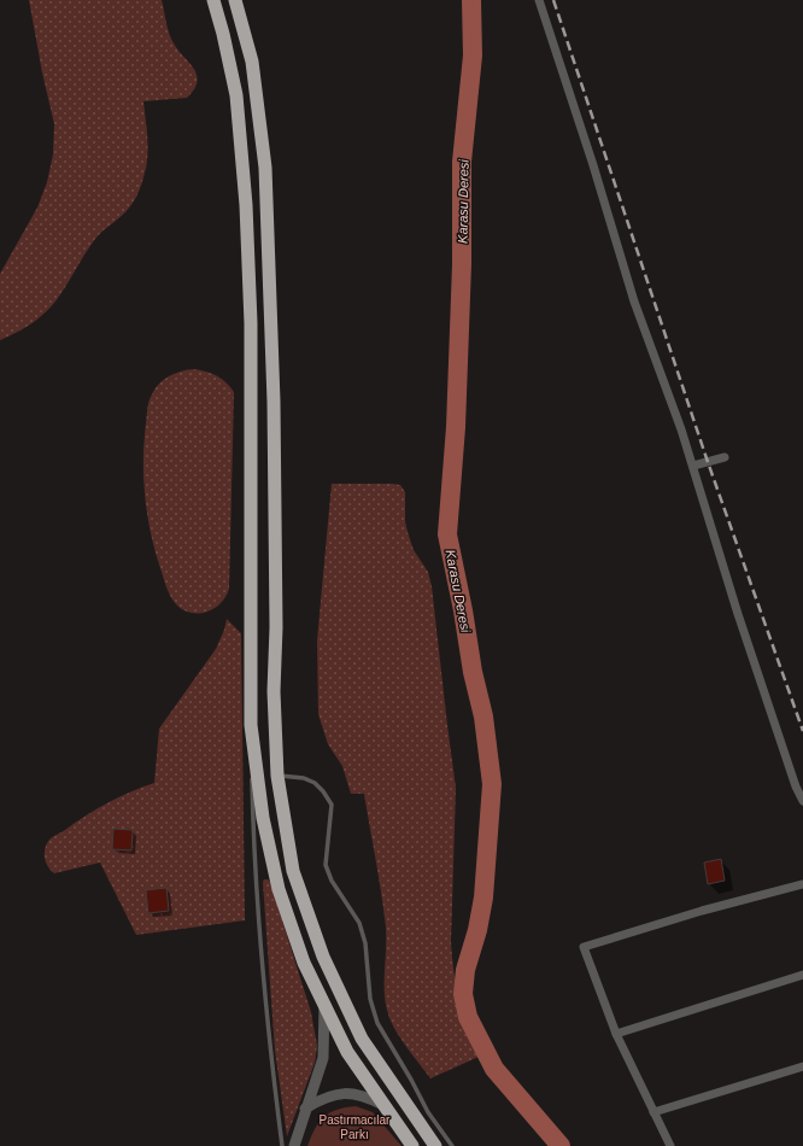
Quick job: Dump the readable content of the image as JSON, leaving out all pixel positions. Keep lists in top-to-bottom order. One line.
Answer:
{"water":["Karasu Deresi"],"parks":["Pastırmacılar Parkı"]}
